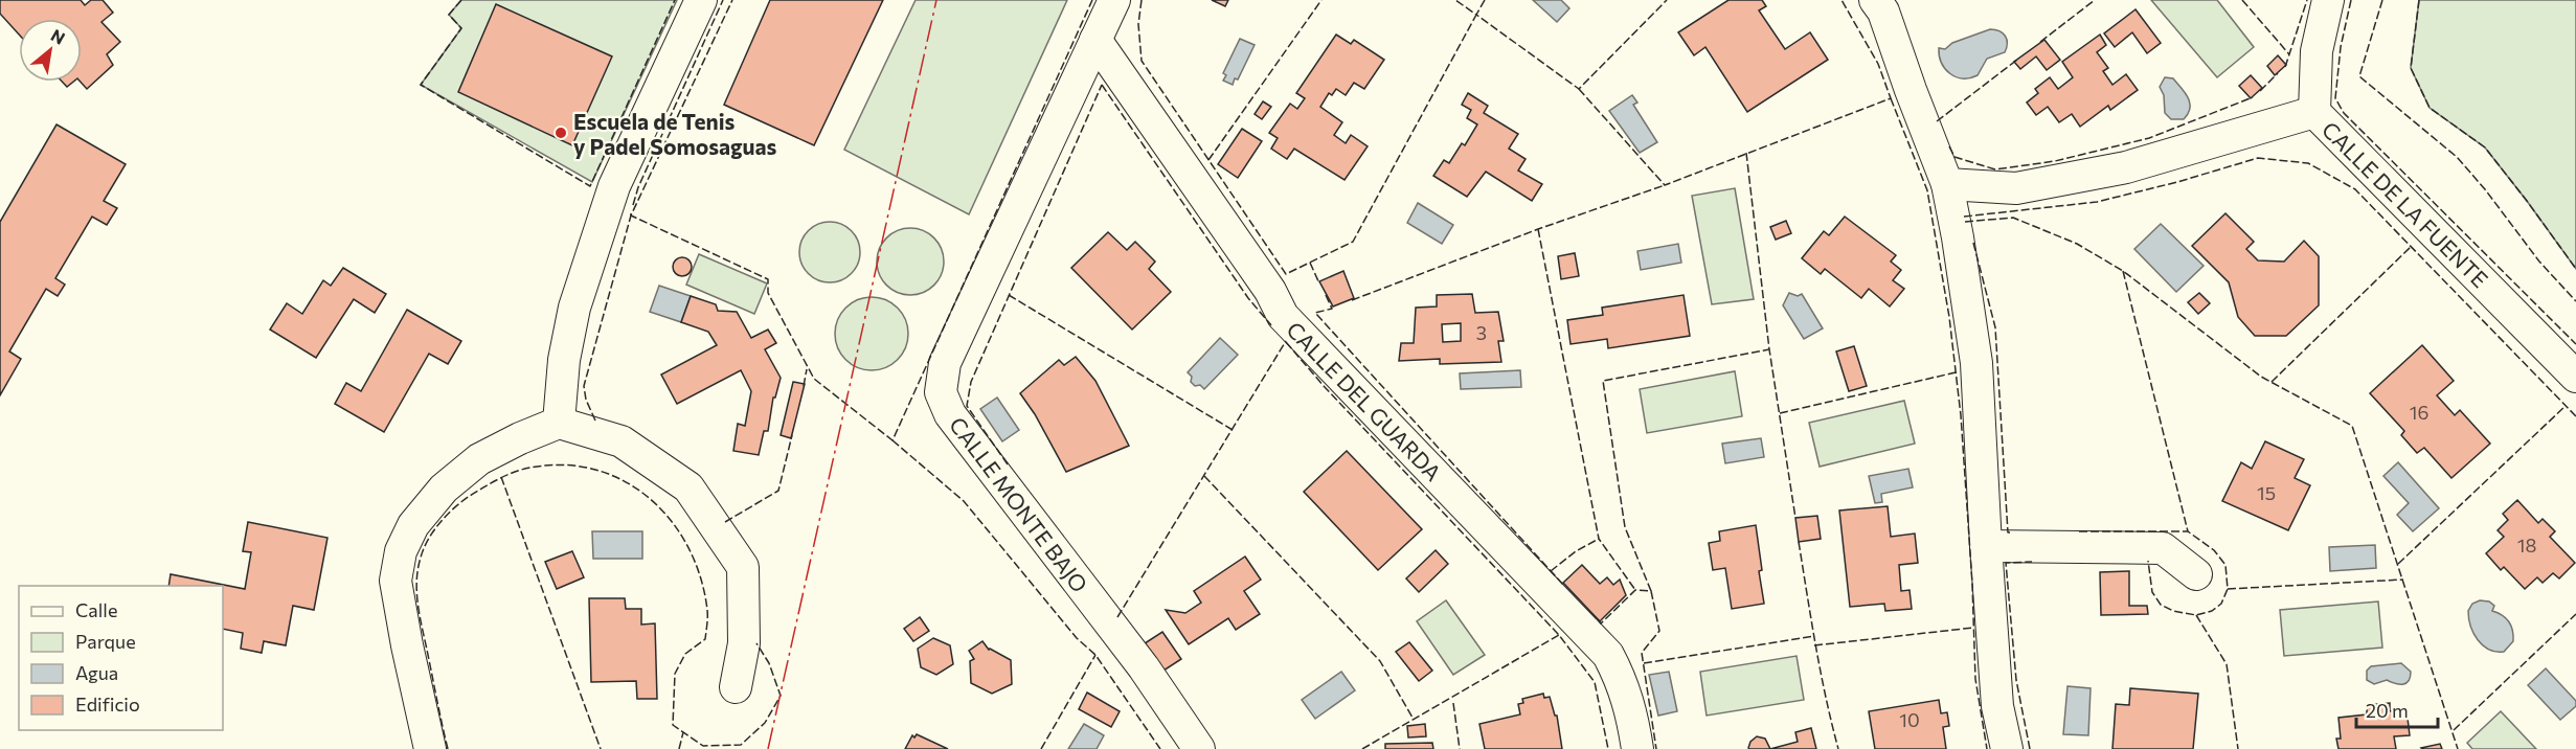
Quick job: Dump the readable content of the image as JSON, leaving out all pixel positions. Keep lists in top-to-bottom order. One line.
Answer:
{"streets":{"street":["CALLE DE LA FUENTE","CALLE DEL GUARDA","CALLE MONTE BAJO"]},"crossings":[["CALLE DEL GUARDA","CALLE MONTE BAJO"]],"places":["Escuela de Tenis y Padel Somosaguas"],"house_numbers":["3","16","15","18","10"],"legend":["Calle","Parque","Agua","Edificio"],"scale_bar":"20 m","north":"top right"}
